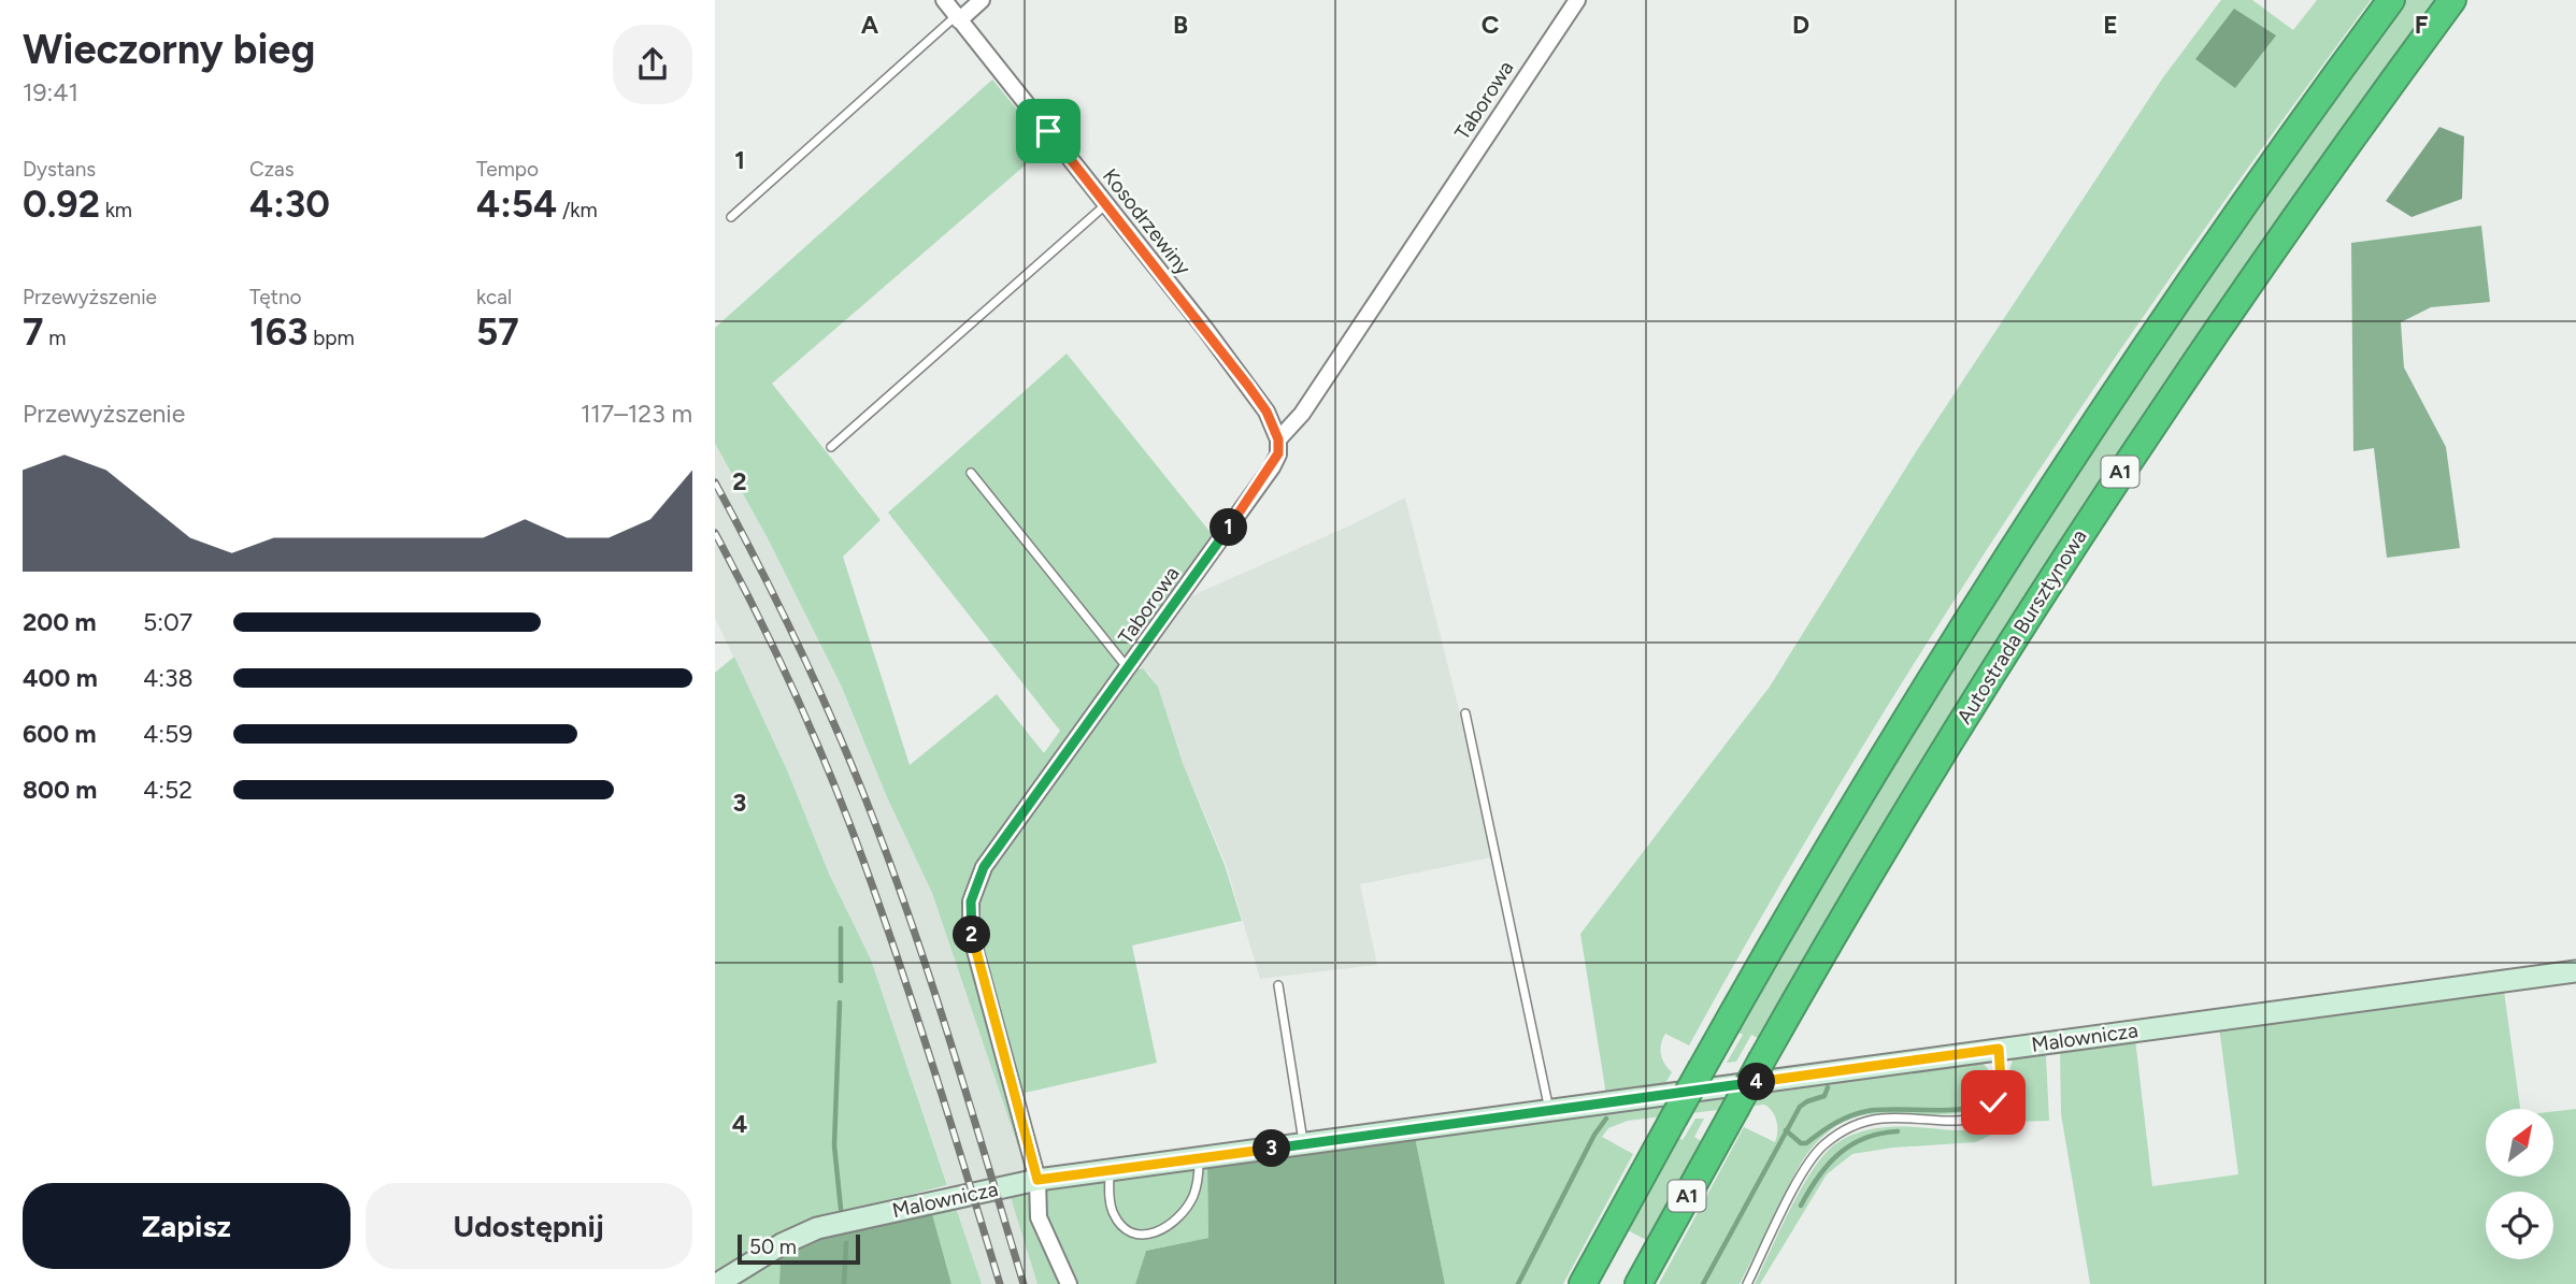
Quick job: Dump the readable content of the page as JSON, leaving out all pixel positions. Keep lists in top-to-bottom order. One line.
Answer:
{"streets":{"highway":["A1","Autostrada Bursztynowa"],"street":["Taborowa","Kosodrzewiny","Malownicza"]},"crossings":[["Taborowa","Kosodrzewiny"],["Taborowa","Malownicza"]],"scale_bar":"50 m","north":"top right","page":{"heading":["Wieczorny bieg","19:41"],"stats":[["Dystans","0.92 km"],["Czas","4:30"],["Tempo","4:54 /km"],["Przewyższenie","7 m"],["Tętno","163 bpm"],["kcal","57"]],"chart":["Przewyższenie","117–123 m"],"pins":["1","2","4","3"],"list":[{"name":"200 m","note":"5:07"},{"name":"400 m","note":"4:38"},{"name":"600 m","note":"4:59"},{"name":"800 m","note":"4:52"}],"buttons":["Zapisz","Udostępnij"],"scale":"50 m"},"grid":{"columns":["A","B","C","D","E","F"],"rows":["1","2","3","4"]}}
